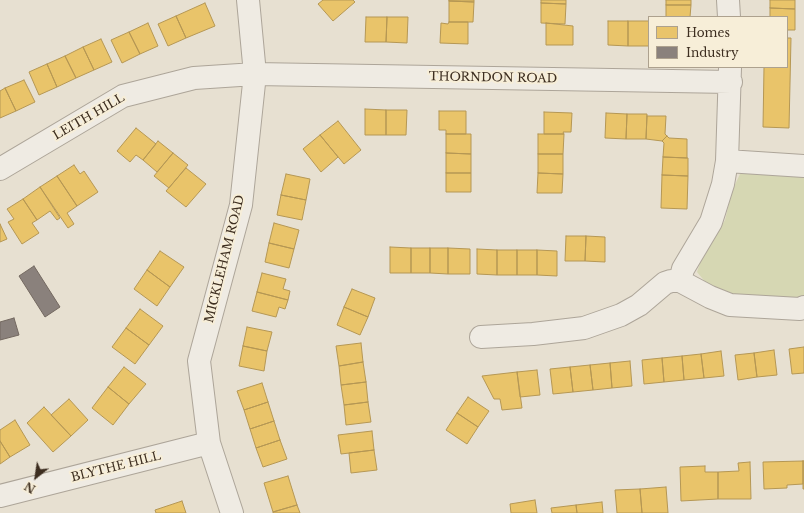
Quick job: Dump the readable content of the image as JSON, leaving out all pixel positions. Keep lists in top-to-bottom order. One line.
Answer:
{"streets":{"street":["THORNDON ROAD","LEITH HILL","MICKLEHAM ROAD","BLYTHE HILL"]},"crossings":[["THORNDON ROAD","LEITH HILL"],["THORNDON ROAD","MICKLEHAM ROAD"],["LEITH HILL","MICKLEHAM ROAD"],["MICKLEHAM ROAD","BLYTHE HILL"]],"legend":["Homes","Industry"],"north":"bottom left"}
